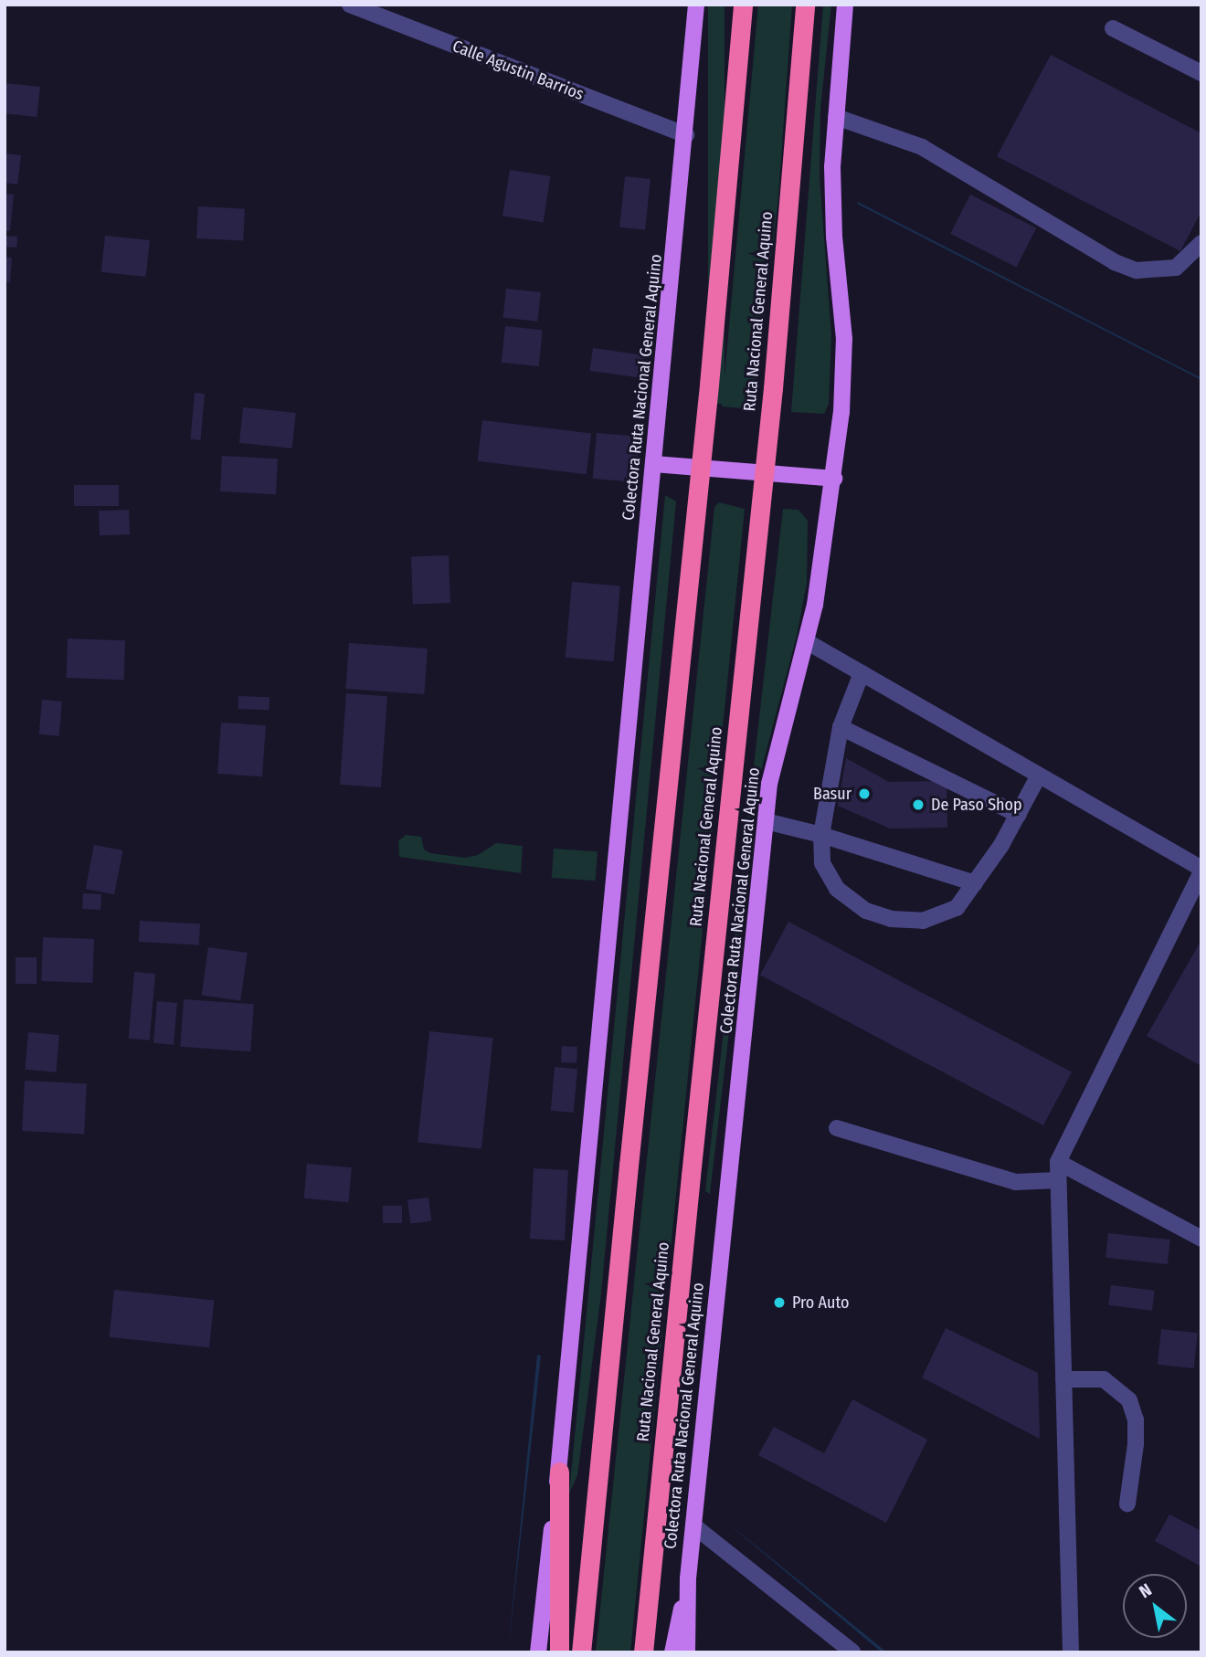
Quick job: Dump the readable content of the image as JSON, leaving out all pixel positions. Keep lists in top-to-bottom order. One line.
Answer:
{"streets":{"highway":["Ruta Nacional General Aquino"],"main road":["Colectora Ruta Nacional General Aquino"],"street":["Calle Agustin Barrios"]},"crossings":[["Calle Agustin Barrios","Colectora Ruta Nacional General Aquino"]],"places":["Basur","De Paso Shop","Pro Auto"],"north":"top left"}
